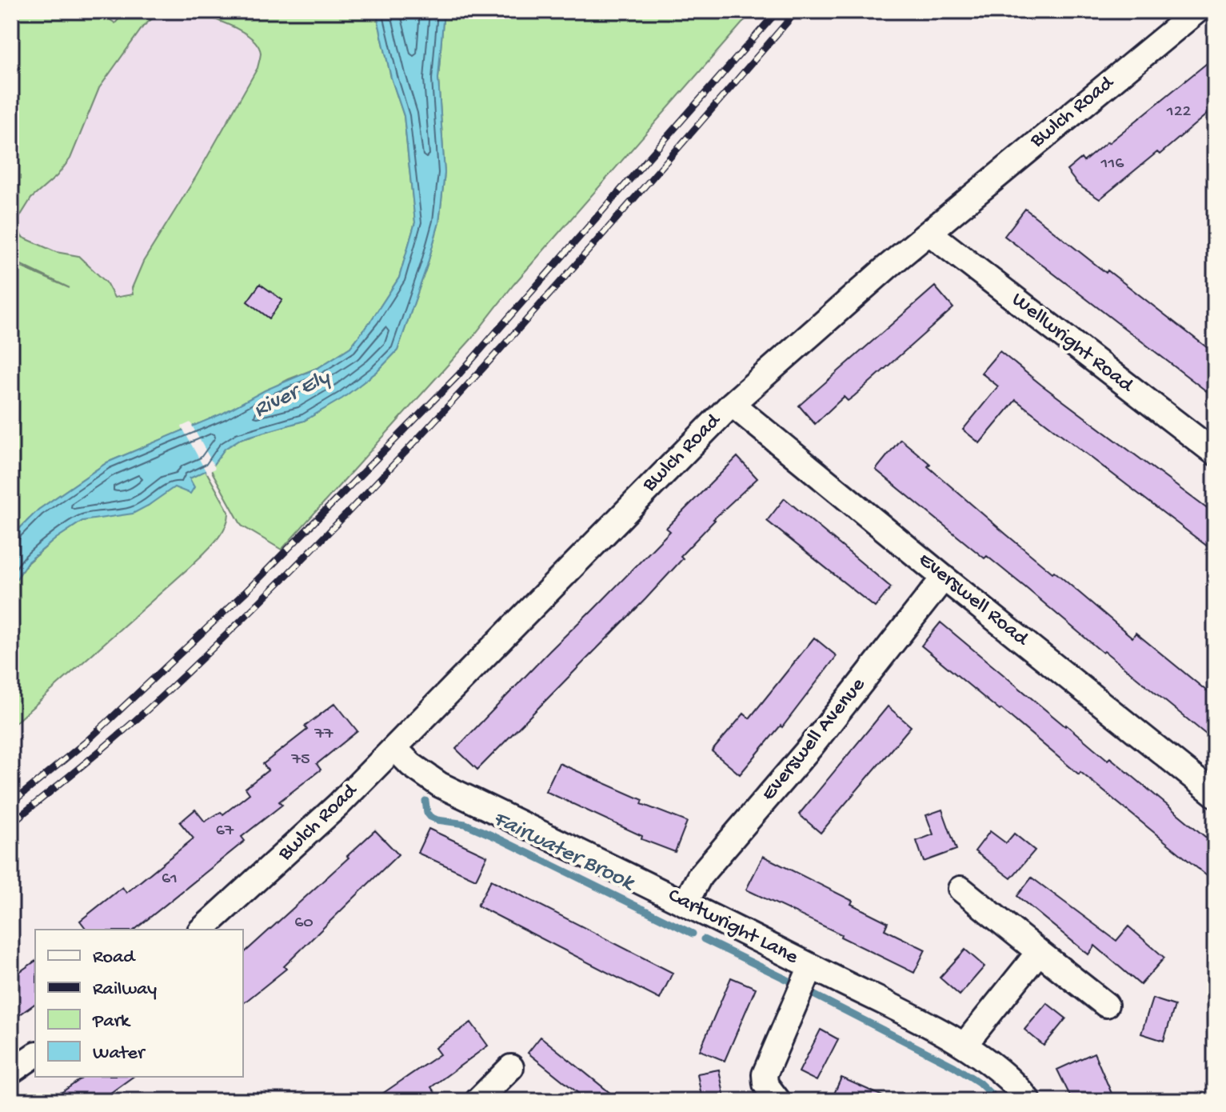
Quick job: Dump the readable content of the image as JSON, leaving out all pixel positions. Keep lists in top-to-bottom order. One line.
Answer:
{"streets":{"street":["Bwlch Road","Wellwright Road","Everswell Road","Everswell Avenue","Cartwright Lane"]},"crossings":[["Bwlch Road","Wellwright Road"],["Bwlch Road","Everswell Road"],["Bwlch Road","Cartwright Lane"],["Everswell Road","Everswell Avenue"],["Everswell Avenue","Cartwright Lane"]],"water":["River Ely","Fairwater Brook"],"house_numbers":["122","116","77","75","67","61","60"],"legend":["Road","Railway","Park","Water"]}
